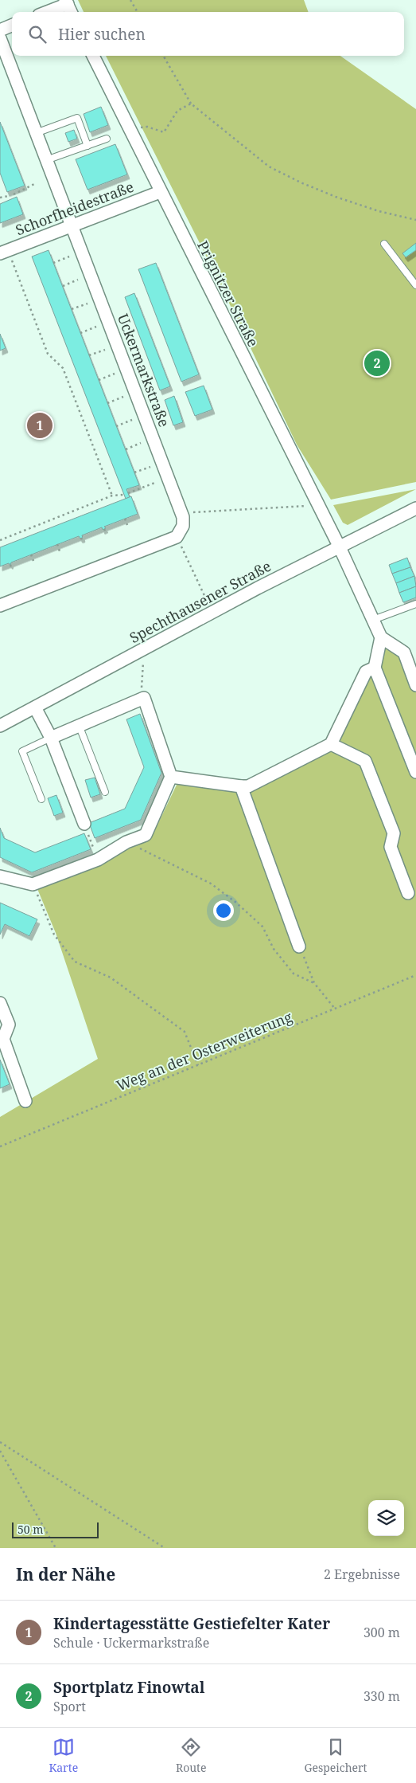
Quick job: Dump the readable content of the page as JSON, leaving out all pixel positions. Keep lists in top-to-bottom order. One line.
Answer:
{"streets":{"street":["Schorfheidestraße","Prignitzer Straße","Uckermarkstraße","Spechthausener Straße"],"path":["Weg an der Osterweiterung"]},"crossings":[["Schorfheidestraße","Prignitzer Straße"],["Schorfheidestraße","Uckermarkstraße"],["Prignitzer Straße","Spechthausener Straße"]],"scale_bar":"50 m","page":{"search":"Hier suchen","pins":["2","1"],"scale":"50 m","heading":["In der Nähe","2 Ergebnisse"],"list":[{"mark":"1","name":"Kindertagesstätte Gestiefelter Kater","note":"Schule · Uckermarkstraße","value":"300 m"},{"mark":"2","name":"Sportplatz Finowtal","note":"Sport","value":"330 m"}],"nav":["Karte","Route","Gespeichert"]}}
